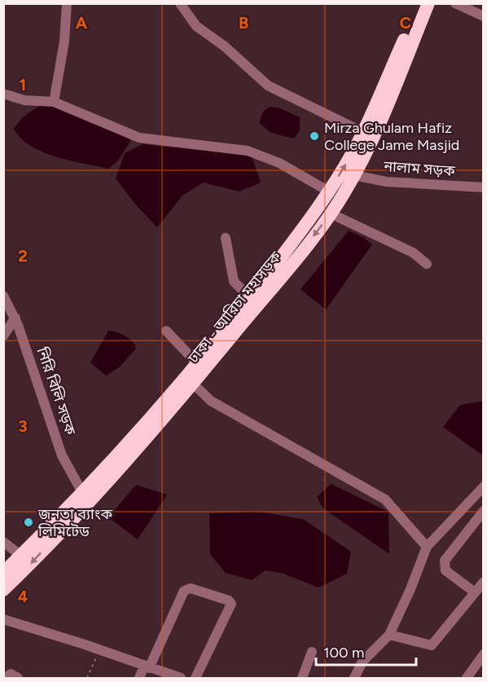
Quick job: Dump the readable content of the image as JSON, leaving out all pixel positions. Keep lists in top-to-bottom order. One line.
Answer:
{"streets":{"highway":["ঢাকা - আরিচা মহাসড়ক"],"street":["নালাম সড়ক","নিরি বিলি সড়ক"]},"crossings":[["নালাম সড়ক","ঢাকা - আরিচা মহাসড়ক"]],"places":["Mirza Ghulam Hafiz College Jame Masjid","জনতা ব্যাংক লিমিটেড"],"scale_bar":"100 m","grid":{"columns":["A","B","C"],"rows":["1","2","3","4"]}}
